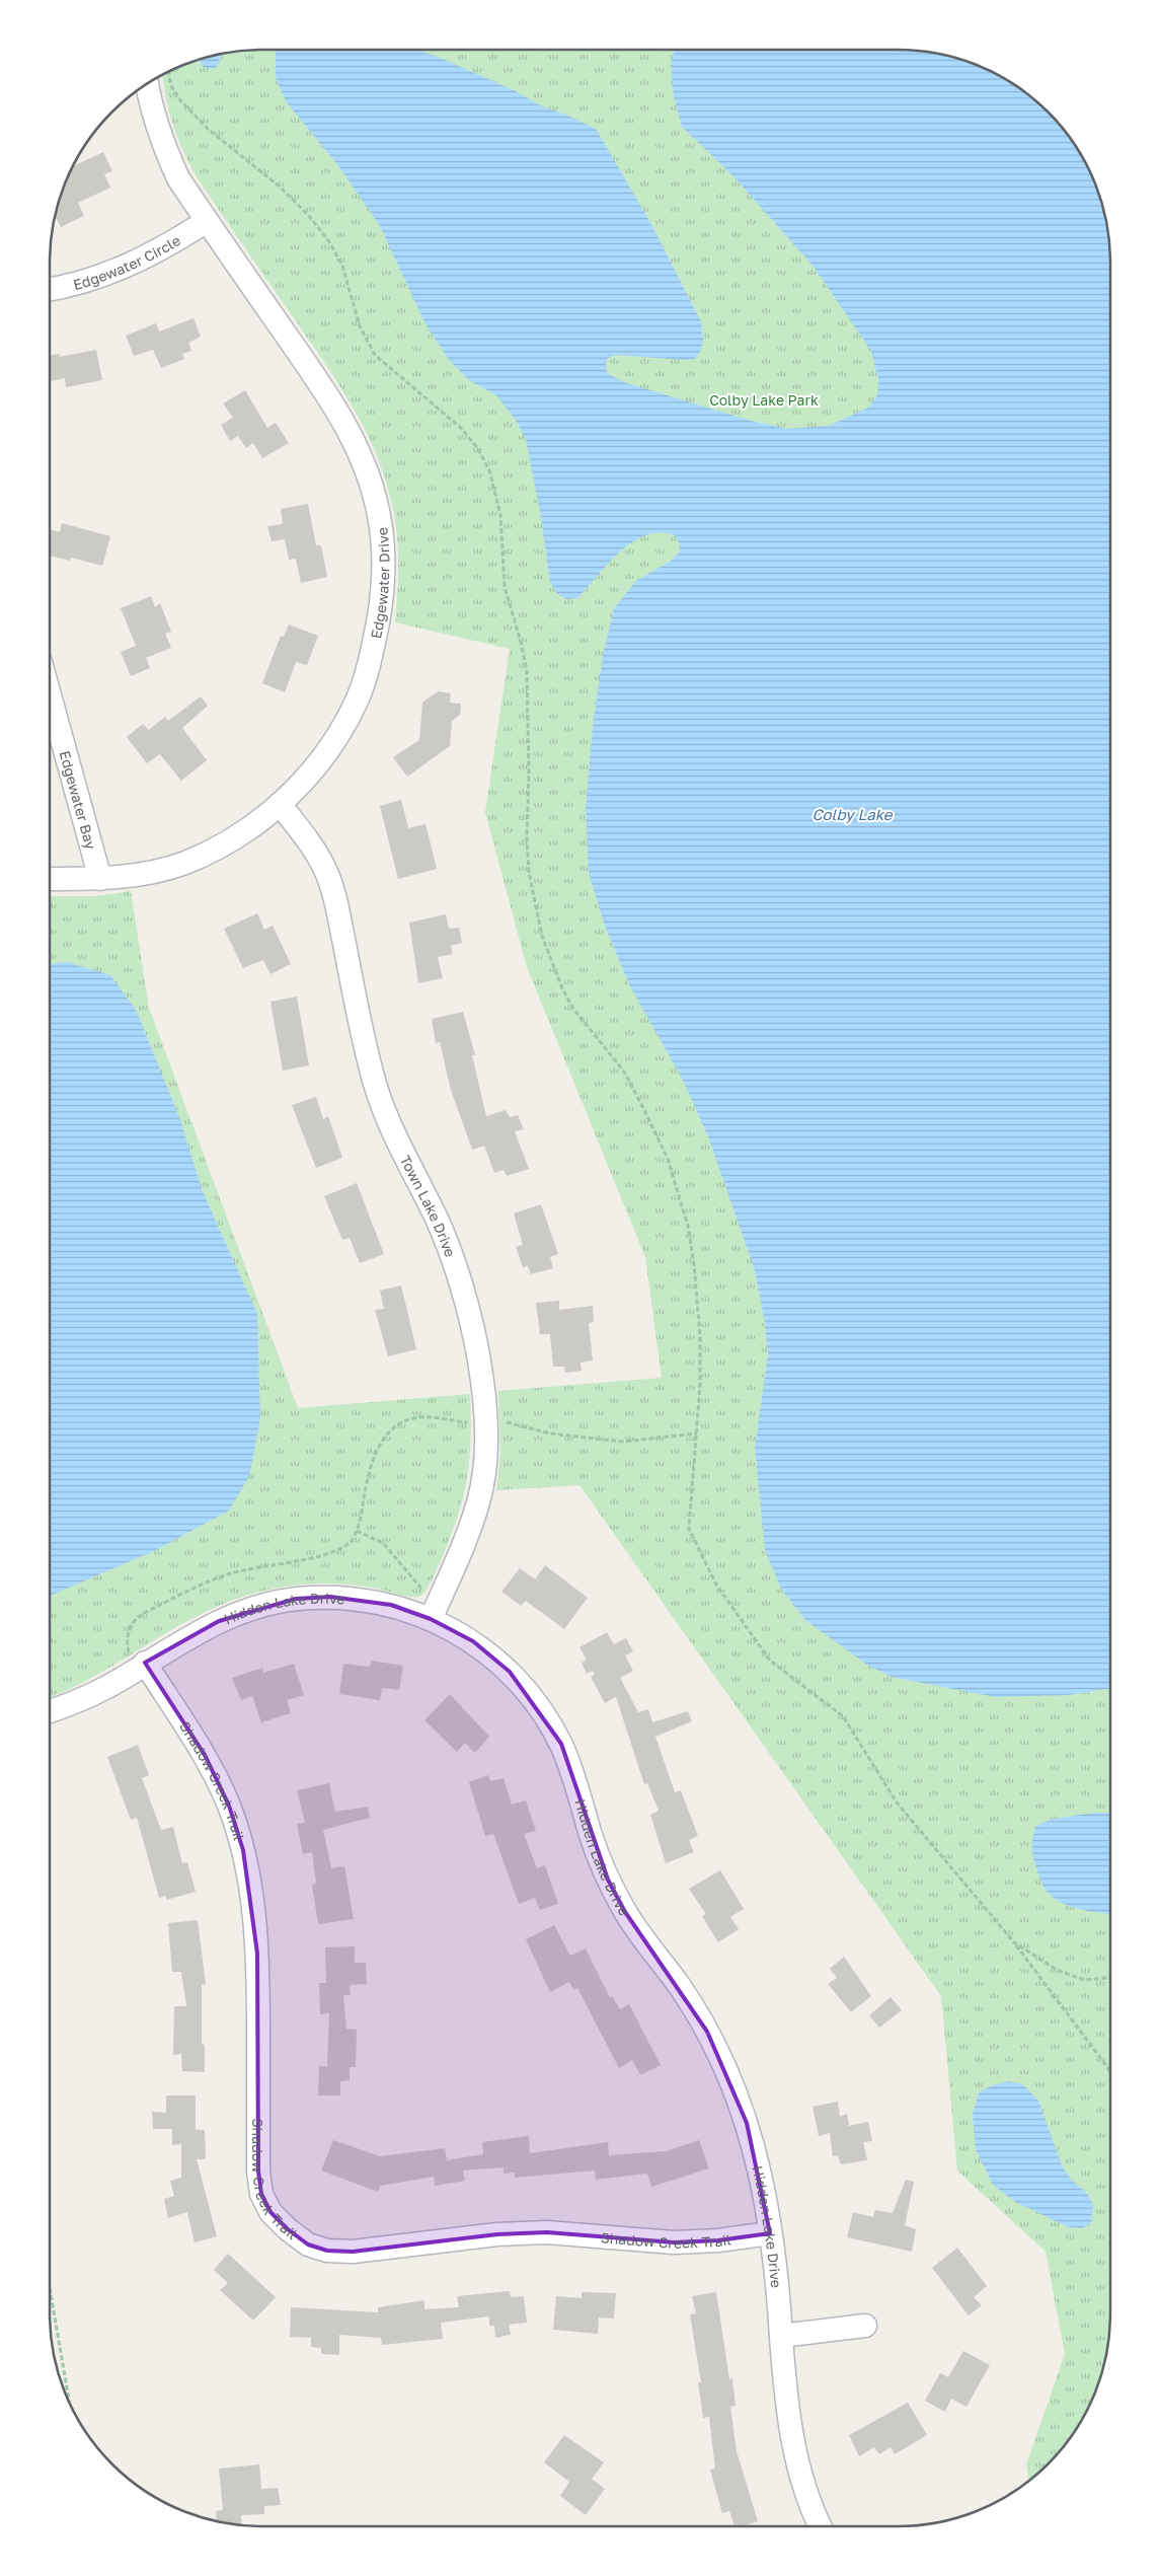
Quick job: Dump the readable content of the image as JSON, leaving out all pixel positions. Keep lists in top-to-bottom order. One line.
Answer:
{"streets":{"street":["Edgewater Circle","Edgewater Drive","Edgewater Bay","Town Lake Drive","Hidden Lake Drive","Shadow Creek Trail"]},"crossings":[["Edgewater Circle","Edgewater Drive"],["Edgewater Drive","Edgewater Bay"],["Edgewater Drive","Town Lake Drive"],["Town Lake Drive","Hidden Lake Drive"],["Hidden Lake Drive","Shadow Creek Trail"]],"water":["Colby Lake"],"parks":["Colby Lake Park"]}
